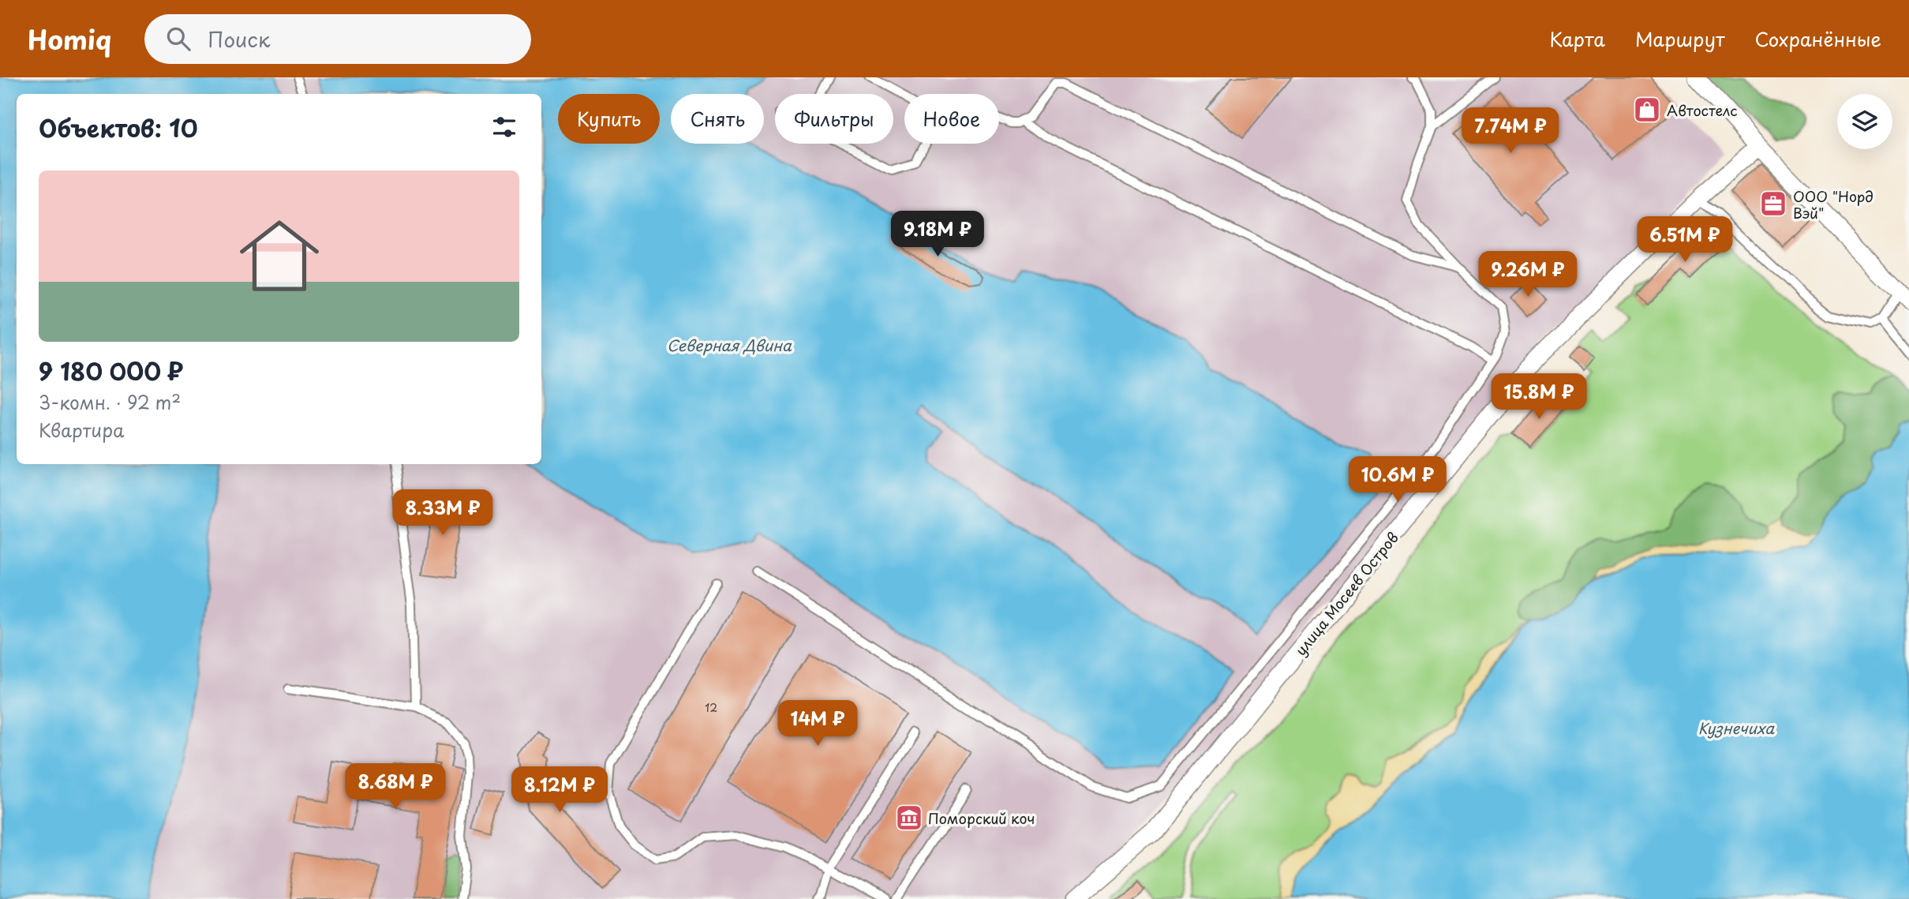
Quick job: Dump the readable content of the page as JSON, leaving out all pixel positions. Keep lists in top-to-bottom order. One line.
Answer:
{"streets":{"street":["улица Мосеев Остров"]},"water":["Северная Двина","Кузнечиха"],"places":{"shop":["Автостелс"],"office":["ООО \"Норд Вэй\""],"museum":["Поморский коч"]},"house_numbers":["12"],"page":{"header":"Homiq","search":"Поиск","nav":["Карта","Маршрут","Сохранённые"],"chip":["Купить","Снять","Фильтры","Новое"],"heading":"Объектов: 10","price":["7.74M ₽","9.18M ₽","6.51M ₽","9.26M ₽","15.8M ₽","10.6M ₽","8.33M ₽","14M ₽","8.68M ₽","8.12M ₽"],"list":[{"name":"9 180 000 ₽","note":"3-комн. · 92 m² · Квартира"}]}}
